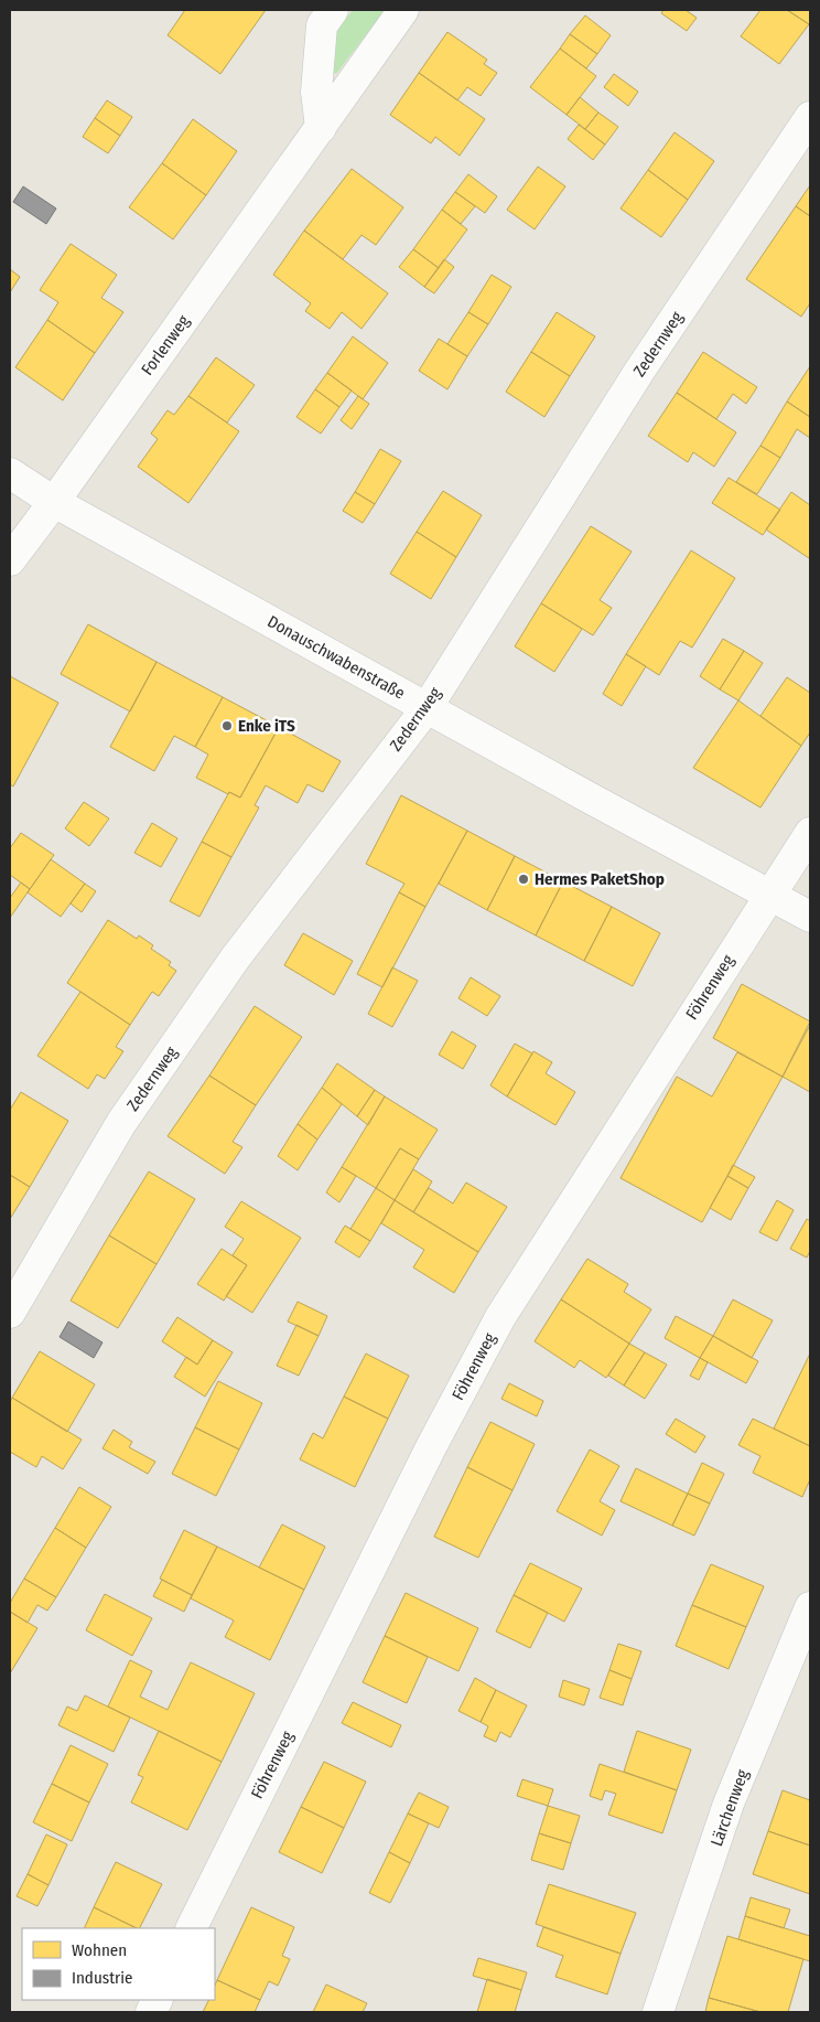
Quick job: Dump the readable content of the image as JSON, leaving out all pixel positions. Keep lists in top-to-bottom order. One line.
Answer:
{"streets":{"street":["Zedernweg","Forlenweg","Donauschwabenstraße","Föhrenweg","Lärchenweg"]},"crossings":[["Zedernweg","Donauschwabenstraße"],["Forlenweg","Donauschwabenstraße"],["Donauschwabenstraße","Föhrenweg"]],"places":["Enke iTS","Hermes PaketShop"],"legend":["Wohnen","Industrie"]}
